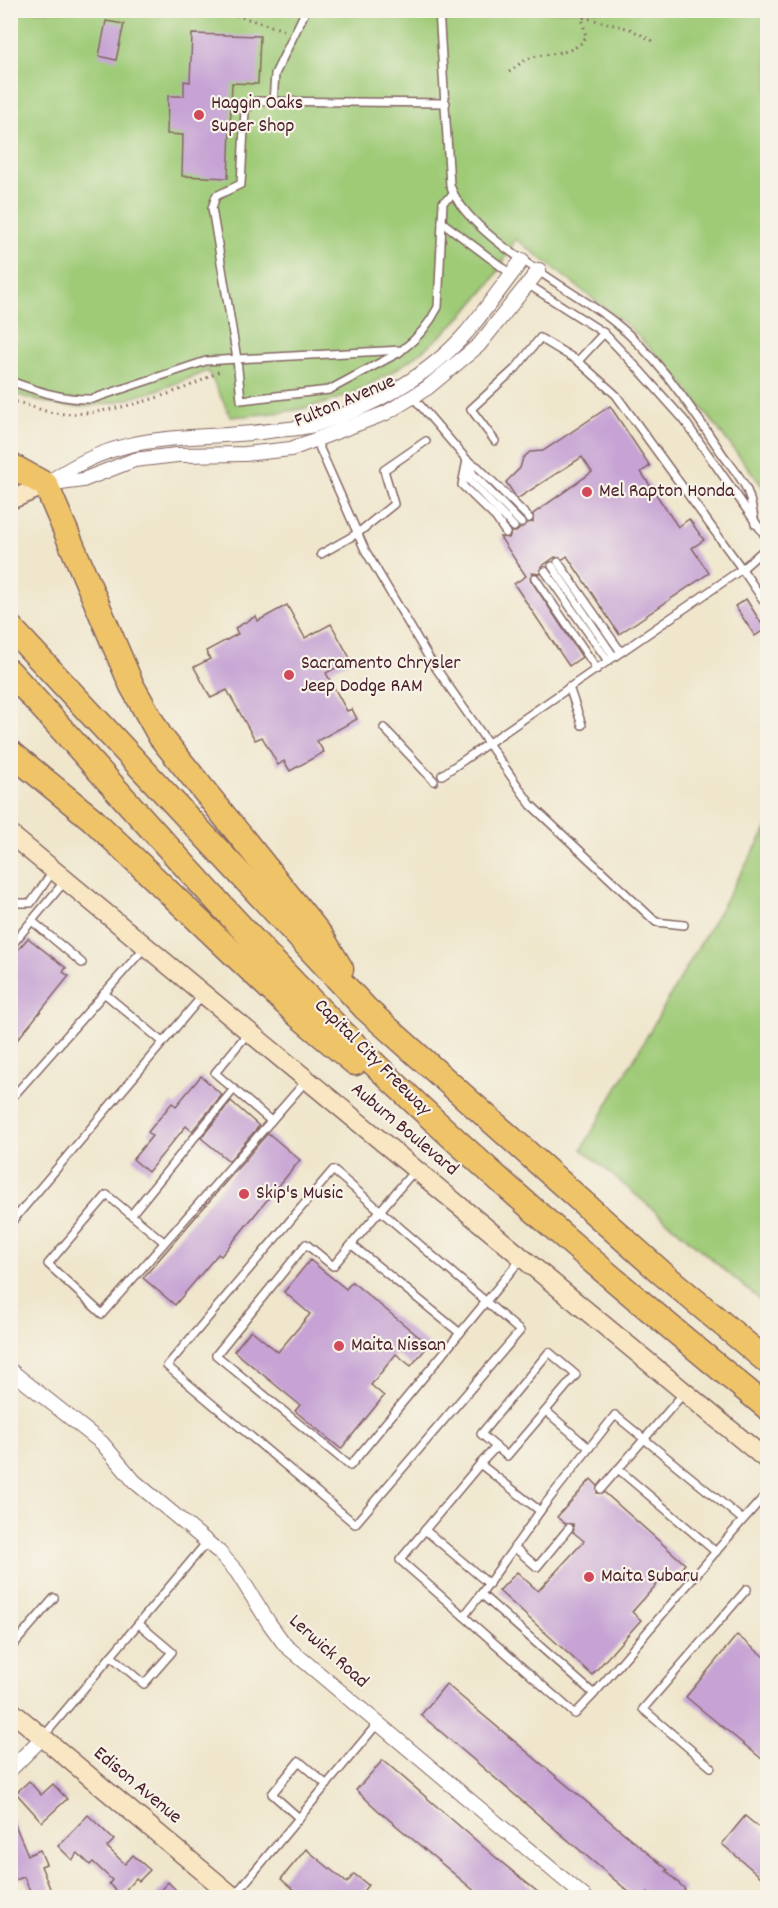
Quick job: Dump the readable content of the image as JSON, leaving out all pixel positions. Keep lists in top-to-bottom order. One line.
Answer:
{"streets":{"highway":["Capital City Freeway"],"main road":["Fulton Avenue","Auburn Boulevard","Edison Avenue"],"street":["Lerwick Road"]},"places":["Haggin Oaks Super Shop","Mel Rapton Honda","Sacramento Chrysler Jeep Dodge RAM","Skip's Music","Maita Nissan","Maita Subaru"]}
